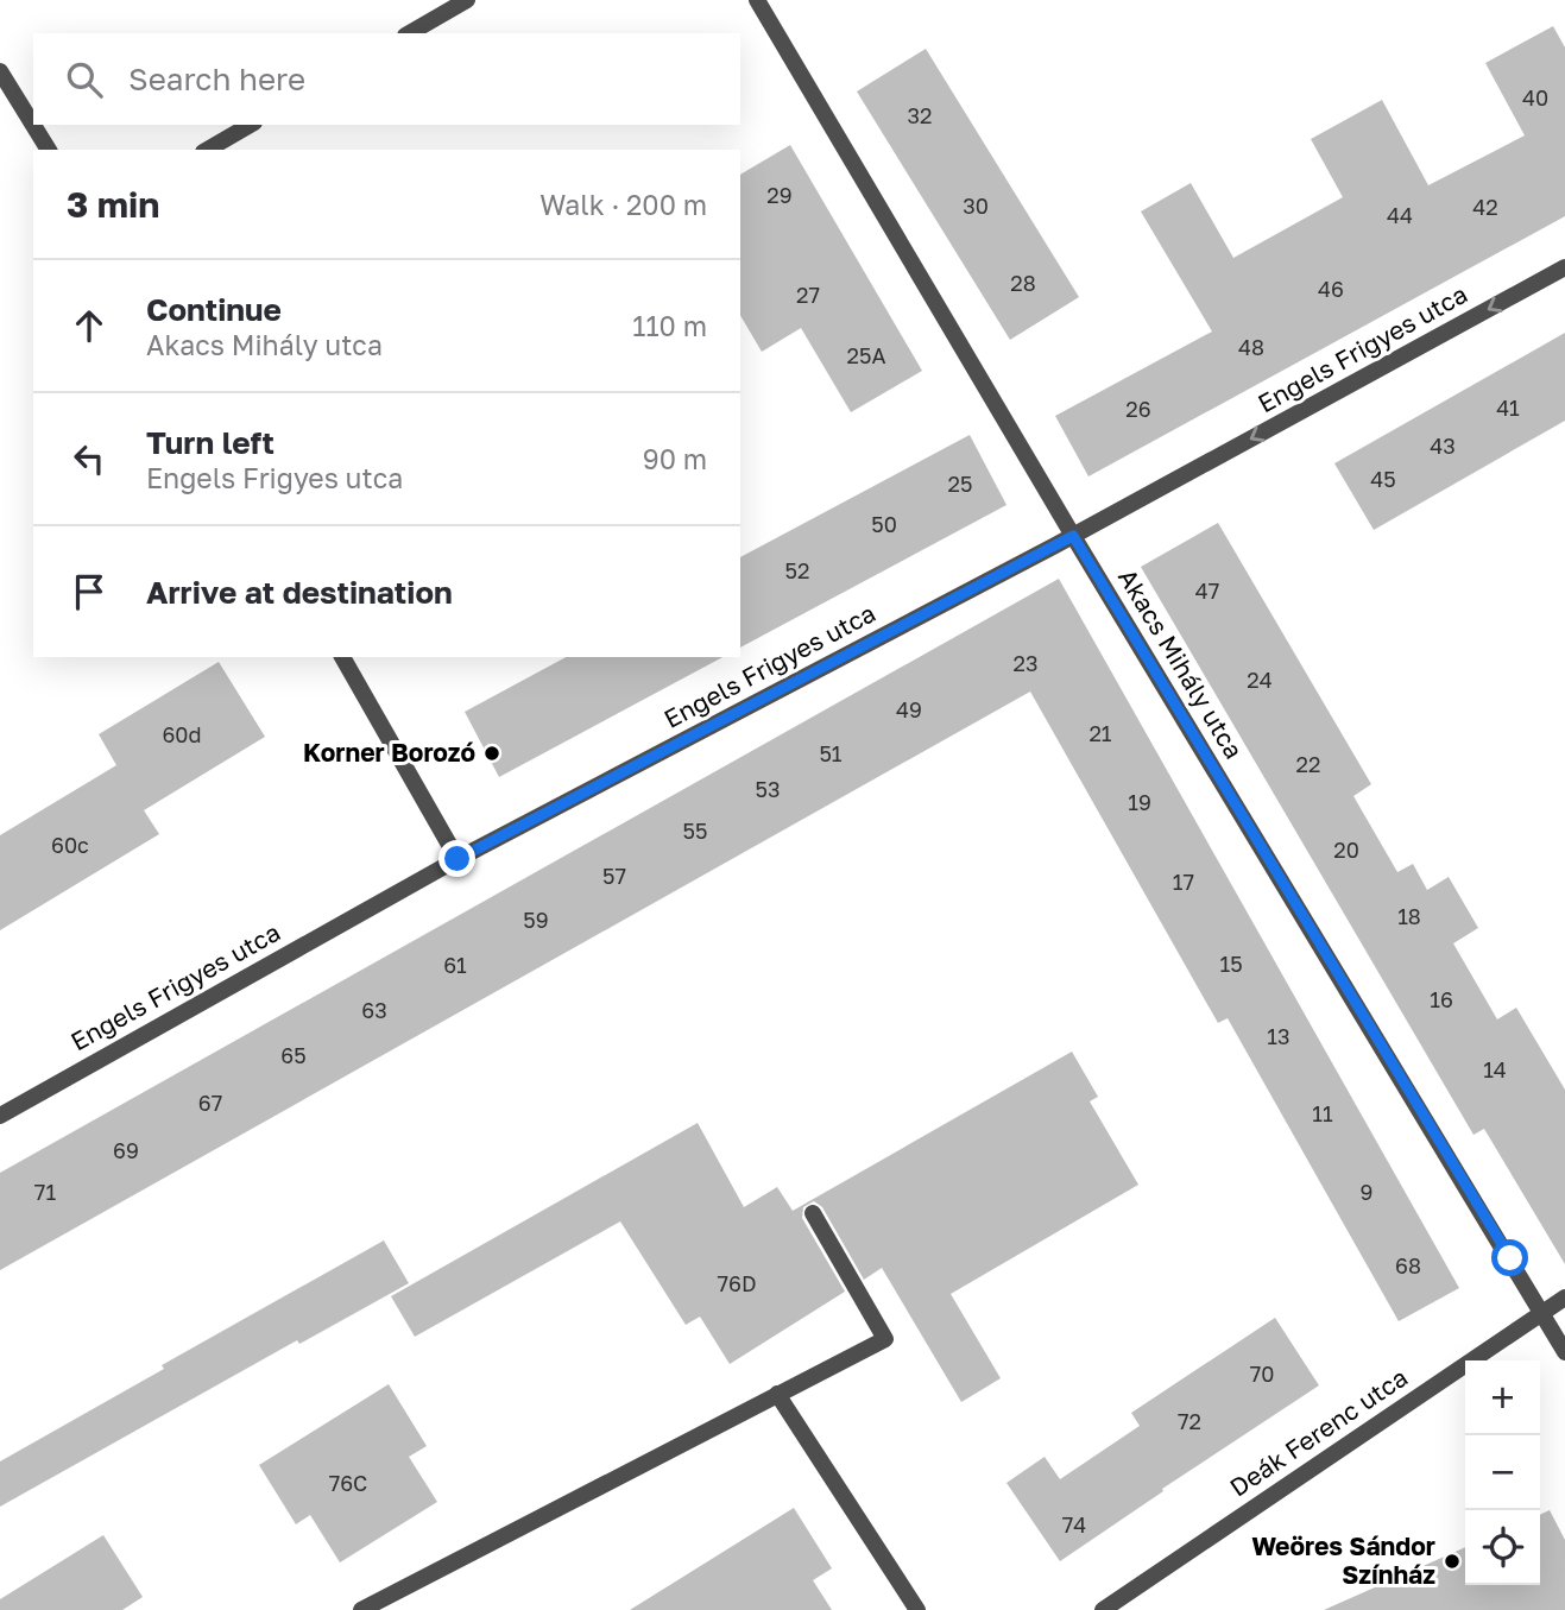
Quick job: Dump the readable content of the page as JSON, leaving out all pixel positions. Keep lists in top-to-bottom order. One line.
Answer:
{"streets":{"street":["Engels Frigyes utca","Akacs Mihály utca","Deák Ferenc utca"]},"crossings":[["Engels Frigyes utca","Akacs Mihály utca"],["Akacs Mihály utca","Deák Ferenc utca"]],"places":["Korner Borozó","Weöres Sándor Színház"],"house_numbers":["40","32","29","30","42","44","28","46","27","48","25A","41","26","43","45","25","50","52","47","23","24","49","21","60d","51","22","53","19","55","60c","20","57","17","18","59","15","61","16","63","13","65","14","67","11","69","71","9","68","76D","70","72","76C","74"],"page":{"search":"Search here","heading":["3 min","Walk · 200 m"],"list":[["Continue","Akacs Mihály utca","110 m"],["Turn left","Engels Frigyes utca","90 m"],"Arrive at destination"],"map_buttons":["+","−"]}}
